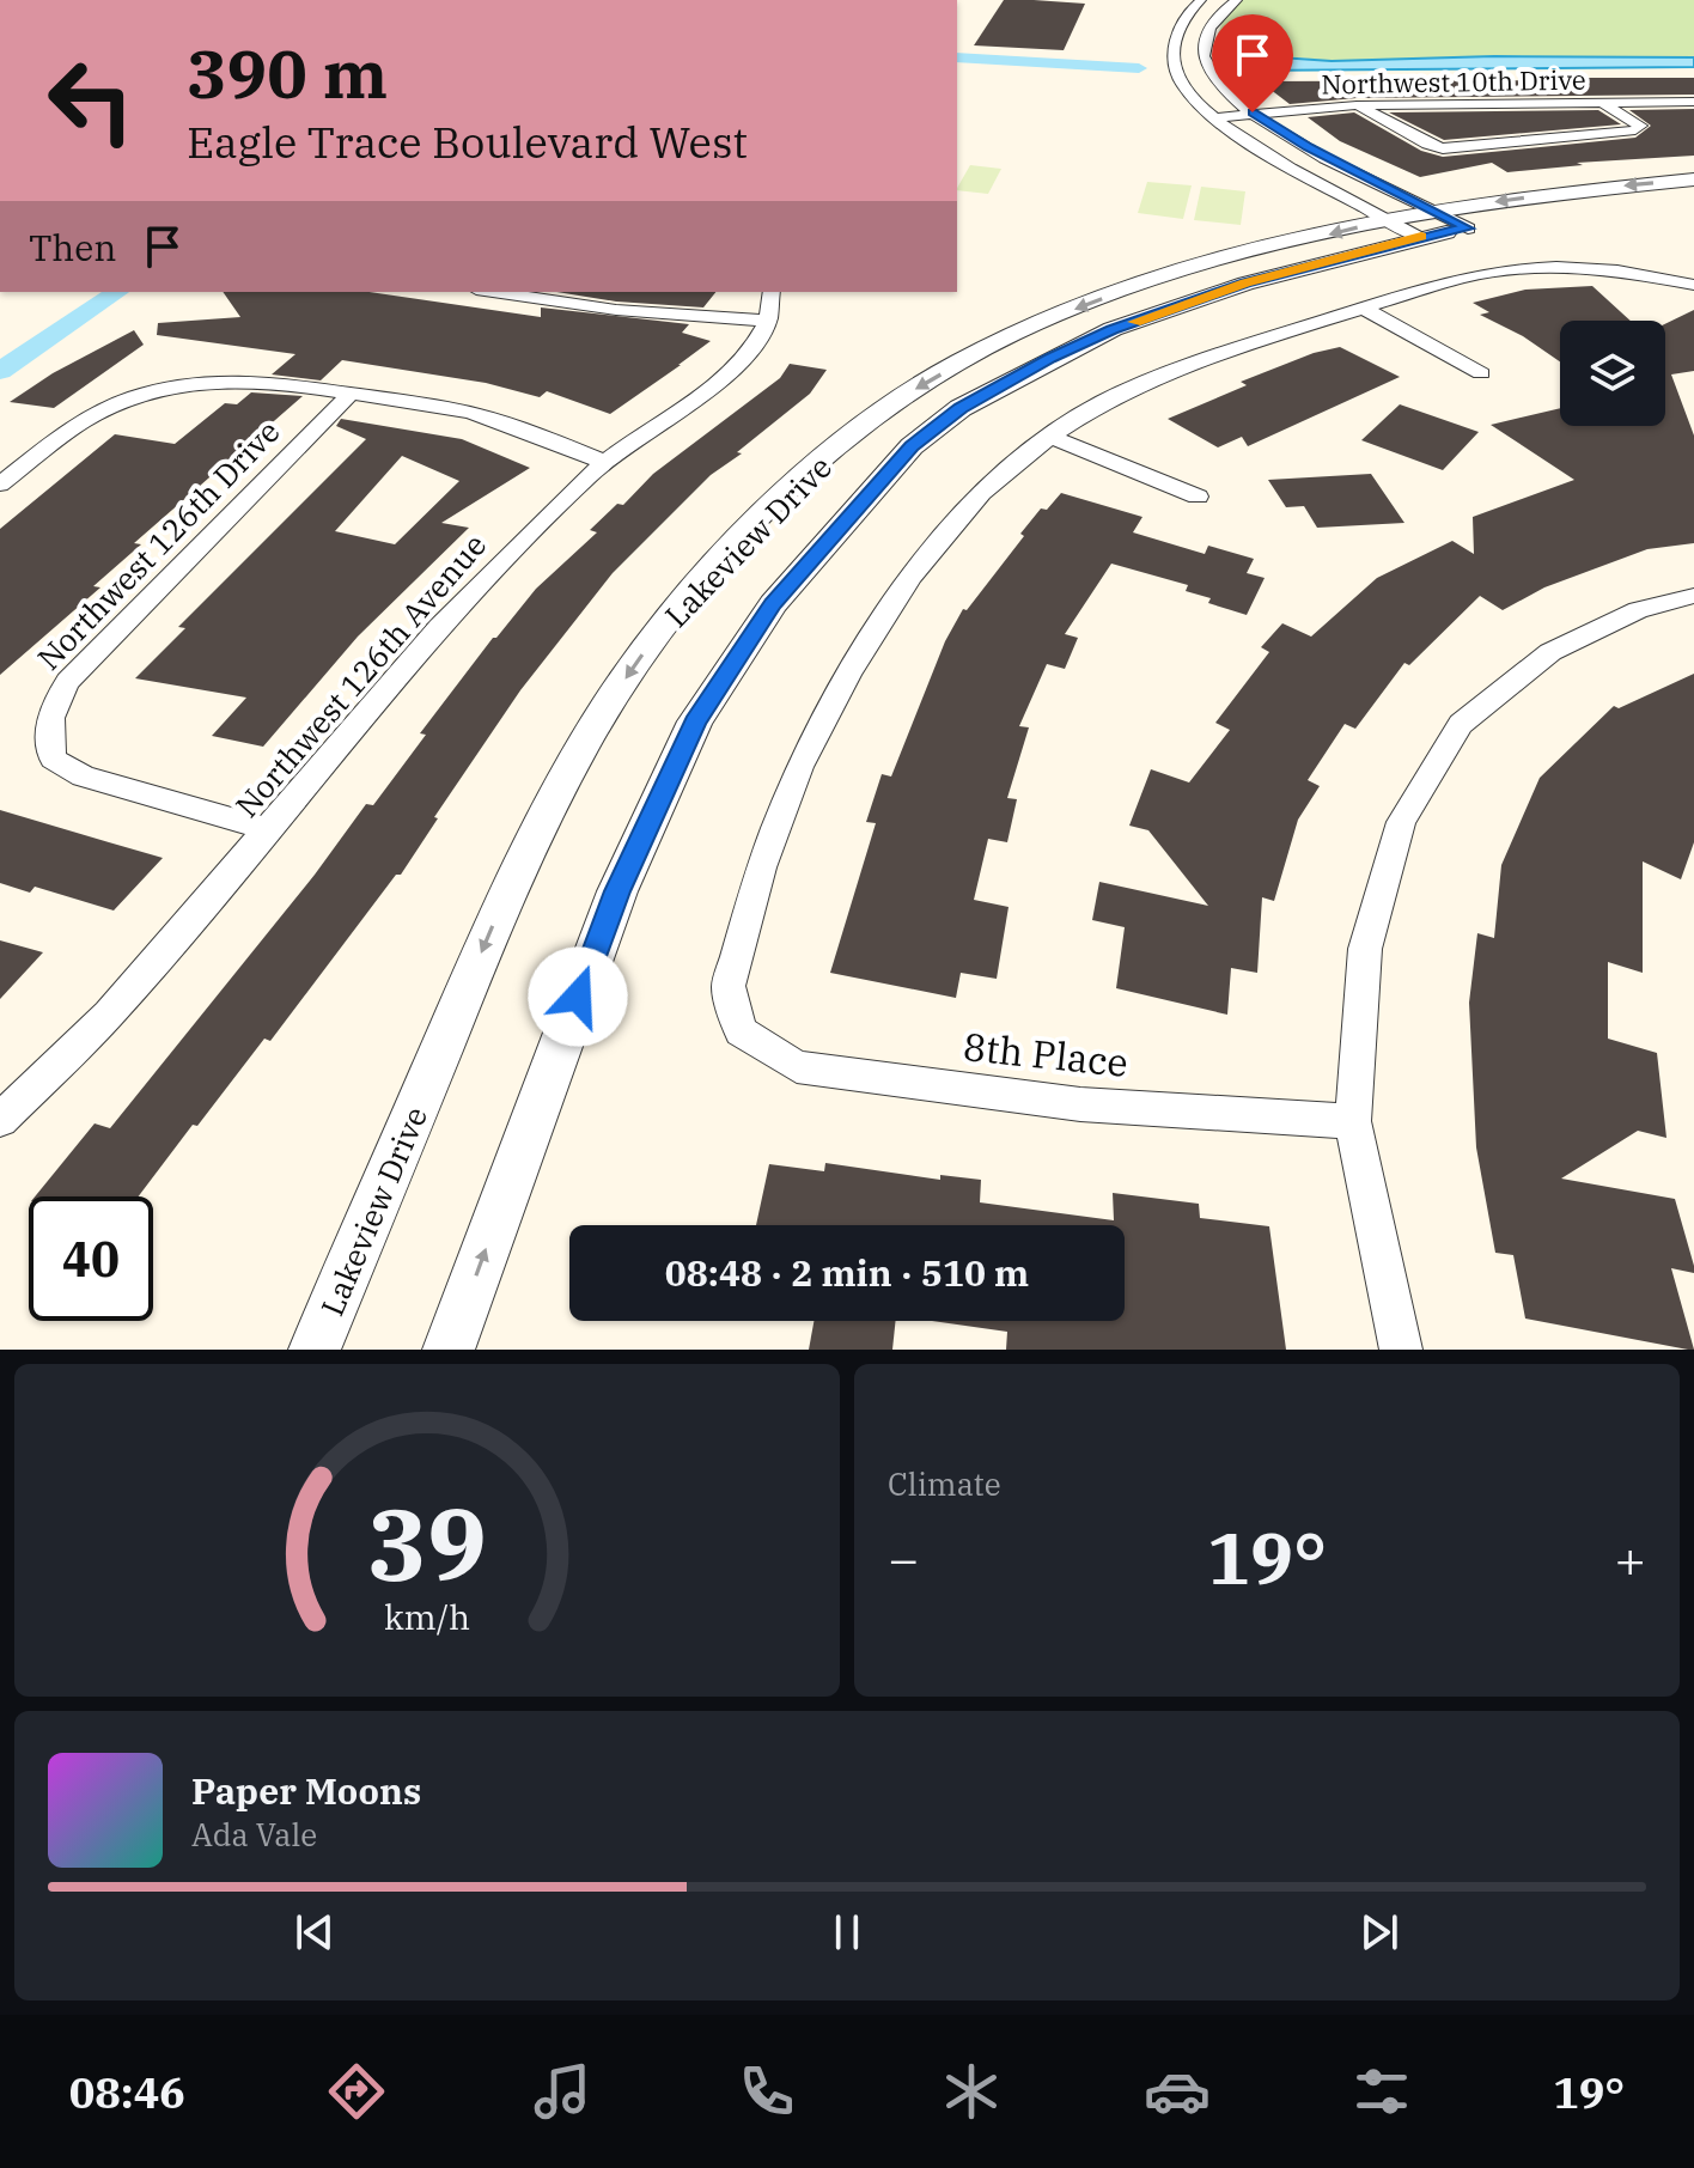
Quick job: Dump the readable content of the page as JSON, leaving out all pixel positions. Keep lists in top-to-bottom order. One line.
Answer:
{"streets":{"street":["Northwest 10th Drive","Lakeview Drive","Northwest 126th Drive","Northwest 126th Avenue","8th Place"]},"crossings":[["Northwest 126th Drive","Northwest 126th Avenue"]],"page":{"turn":["390 m","Eagle Trace Boulevard West"],"then":"Then","limit":"40","trip":"08:48 · 2 min · 510 m","tile":"Climate","heat":["−","19°","+"],"song":["Paper Moons","Ada Vale"],"tabs":["08:46","19°"],"gauge":["39","km/h"]}}
